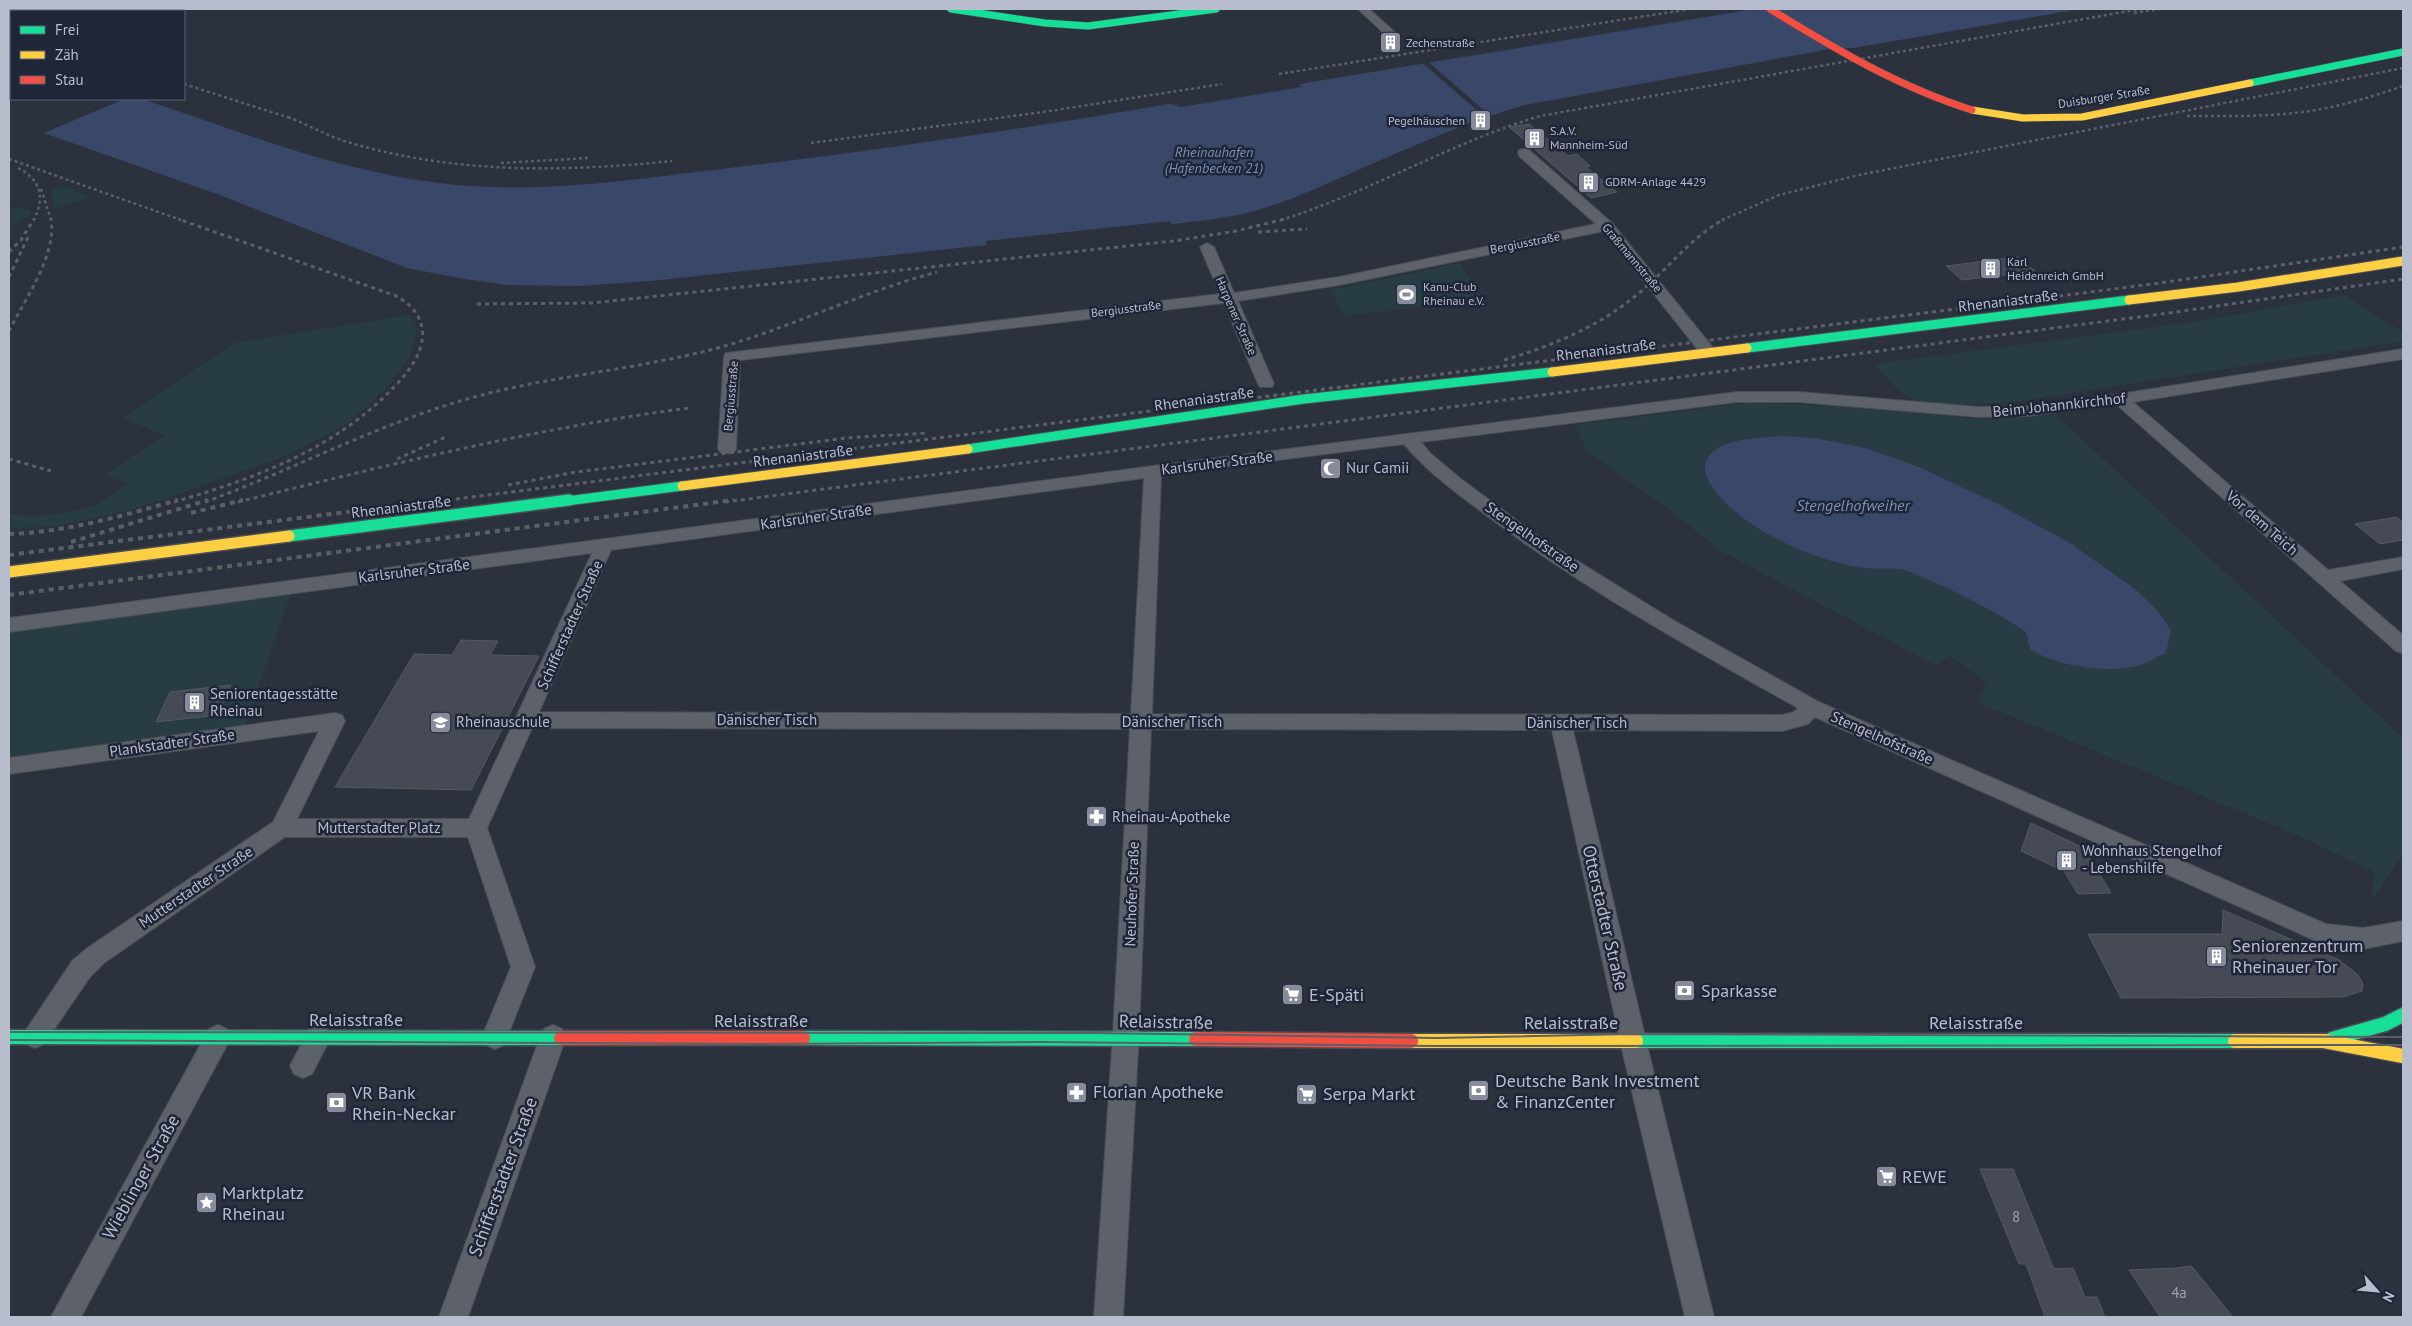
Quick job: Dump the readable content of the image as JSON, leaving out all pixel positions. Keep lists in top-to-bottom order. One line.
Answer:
{"streets":{"street":["Duisburger Straße","Bergiusstraße","Graßmannstraße","Rhenaniastraße","Harpener Straße","Beim Johannkirchhof","Karlsruher Straße","Vor dem Teich","Stengelhofstraße","Schifferstadter Straße","Dänischer Tisch","Plankstadter Straße","Mutterstadter Platz","Mutterstadter Straße","Neuhofer Straße","Otterstadter Straße","Relaisstraße","Wieblinger Straße"]},"crossings":[["Bergiusstraße","Graßmannstraße"],["Bergiusstraße","Harpener Straße"],["Graßmannstraße","Rhenaniastraße"],["Beim Johannkirchhof","Karlsruher Straße"],["Beim Johannkirchhof","Vor dem Teich"],["Karlsruher Straße","Stengelhofstraße"],["Karlsruher Straße","Schifferstadter Straße"],["Karlsruher Straße","Neuhofer Straße"],["Stengelhofstraße","Dänischer Tisch"],["Schifferstadter Straße","Dänischer Tisch"],["Schifferstadter Straße","Mutterstadter Platz"],["Schifferstadter Straße","Relaisstraße"],["Dänischer Tisch","Neuhofer Straße"],["Dänischer Tisch","Otterstadter Straße"],["Plankstadter Straße","Mutterstadter Straße"],["Mutterstadter Platz","Mutterstadter Straße"],["Mutterstadter Straße","Relaisstraße"],["Neuhofer Straße","Relaisstraße"],["Otterstadter Straße","Relaisstraße"],["Relaisstraße","Wieblinger Straße"]],"water":["Rheinauhafen (Hafenbecken 21)","Stengelhofweiher"],"places":{"building":["Zechenstraße","Pegelhäuschen","S.A.V. Mannheim-Süd","GDRM-Anlage 4429","Karl Heidenreich GmbH","Seniorentagesstätte Rheinau","Wohnhaus Stengelhof - Lebenshilfe","Seniorenzentrum Rheinauer Tor"],"sports":["Kanu-Club Rheinau e.V."],"mosque":["Nur Camii"],"school or university":["Rheinauschule"],"pharmacy":["Rheinau-Apotheke","Florian Apotheke"],"bank":["Sparkasse","Deutsche Bank Investment & FinanzCenter","VR Bank Rhein-Neckar"],"supermarket":["E-Späti","Serpa Markt","REWE"],"place":["Marktplatz Rheinau"]},"house_numbers":["8","4a"],"legend":["Frei","Zäh","Stau"],"north":"bottom right"}
